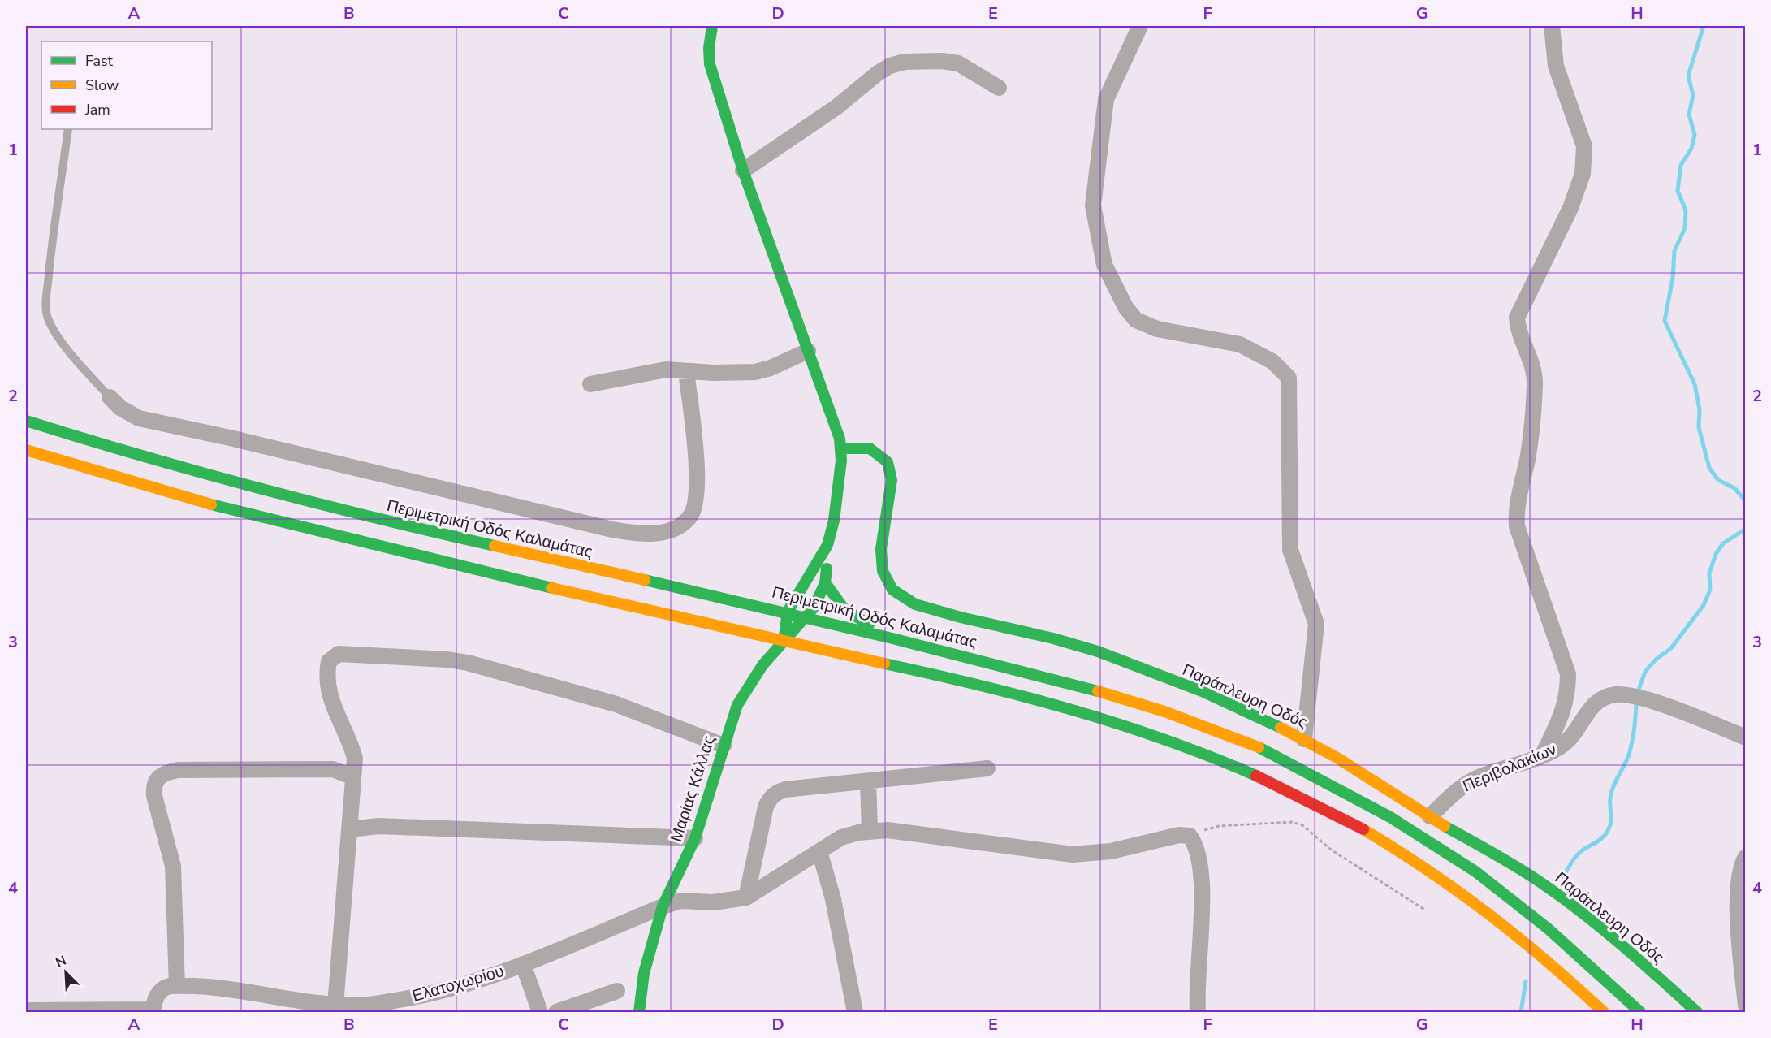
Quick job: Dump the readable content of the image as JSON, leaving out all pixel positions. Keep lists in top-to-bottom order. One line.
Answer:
{"streets":{"main road":["Περιμετρική Οδός Καλαμάτας","Παράπλευρη Οδός","Μαρίας Κάλλας"],"street":["Περιβολακίων","Ελατοχωρίου"]},"crossings":[["Περιμετρική Οδός Καλαμάτας","Μαρίας Κάλλας"],["Παράπλευρη Οδός","Περιβολακίων"],["Μαρίας Κάλλας","Ελατοχωρίου"]],"legend":["Fast","Slow","Jam"],"north":"top left","grid":{"columns":["A","B","C","D","E","F","G","H"],"rows":["1","2","3","4"]}}
